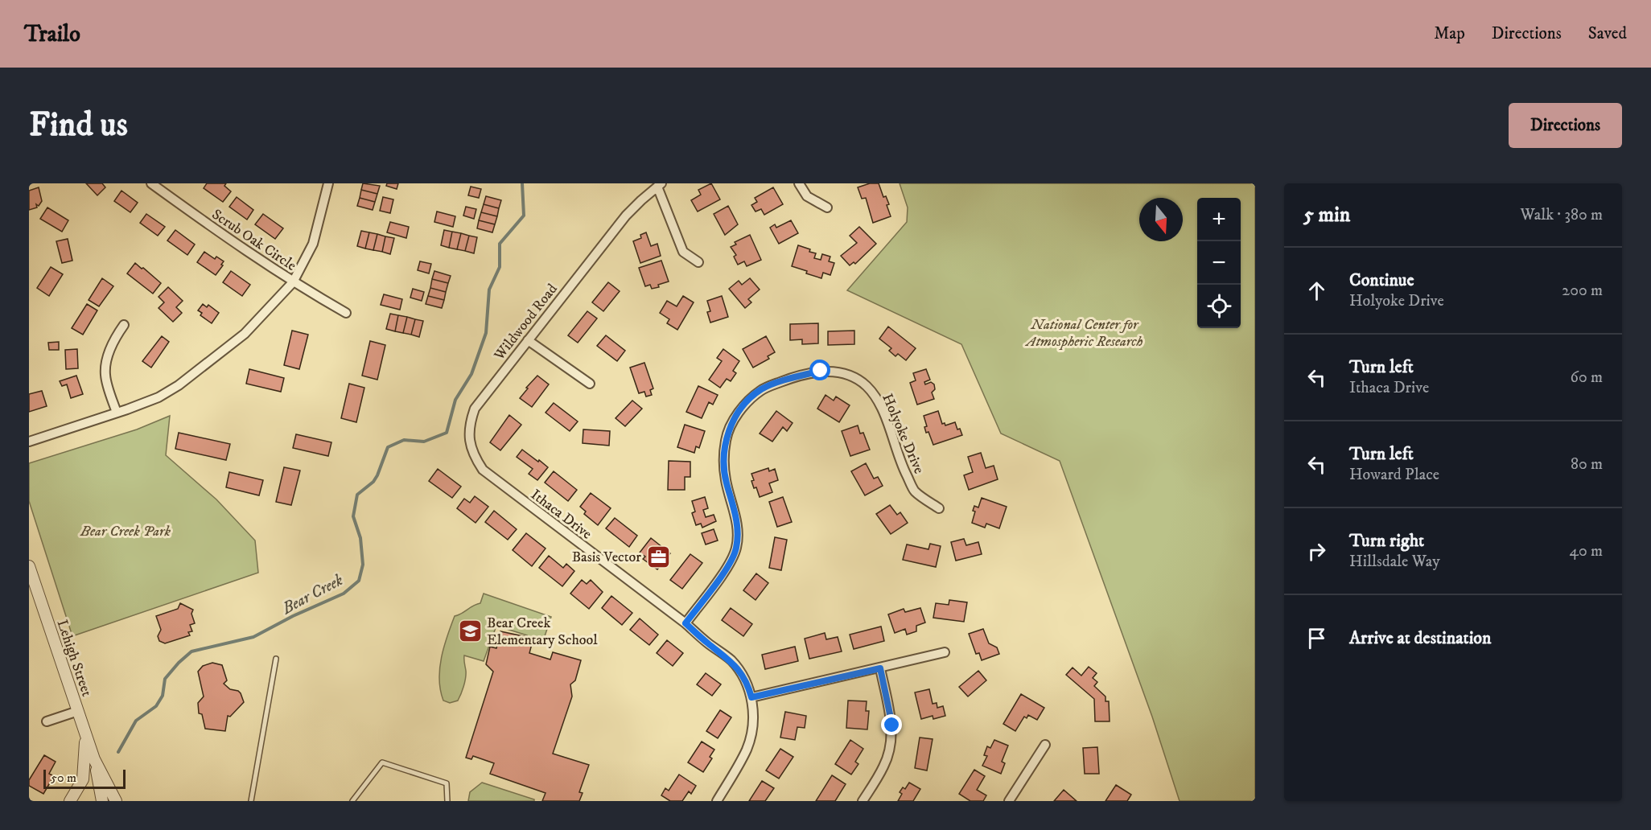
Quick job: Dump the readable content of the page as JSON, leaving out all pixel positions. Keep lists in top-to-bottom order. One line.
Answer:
{"streets":{"street":["Scrub Oak Circle","Wildwood Road","Holyoke Drive","Ithaca Drive","Lehigh Street"]},"crossings":[["Wildwood Road","Ithaca Drive"],["Holyoke Drive","Ithaca Drive"]],"water":["Bear Creek"],"parks":["National Center for Atmospheric Research","Bear Creek Park"],"places":{"office":["Basis Vector"],"school or university":["Bear Creek Elementary School"]},"scale_bar":"50 m","north":"bottom","page":{"header":"Trailo","nav":["Map","Directions","Saved"],"buttons":"Directions","title":"Find us","heading":["5 min","Walk · 380 m"],"map_buttons":["+","−"],"list":[["Continue","Holyoke Drive","200 m"],["Turn left","Ithaca Drive","60 m"],["Turn left","Howard Place","80 m"],["Turn right","Hillsdale Way","40 m"],"Arrive at destination"],"scale":"50 m"}}
